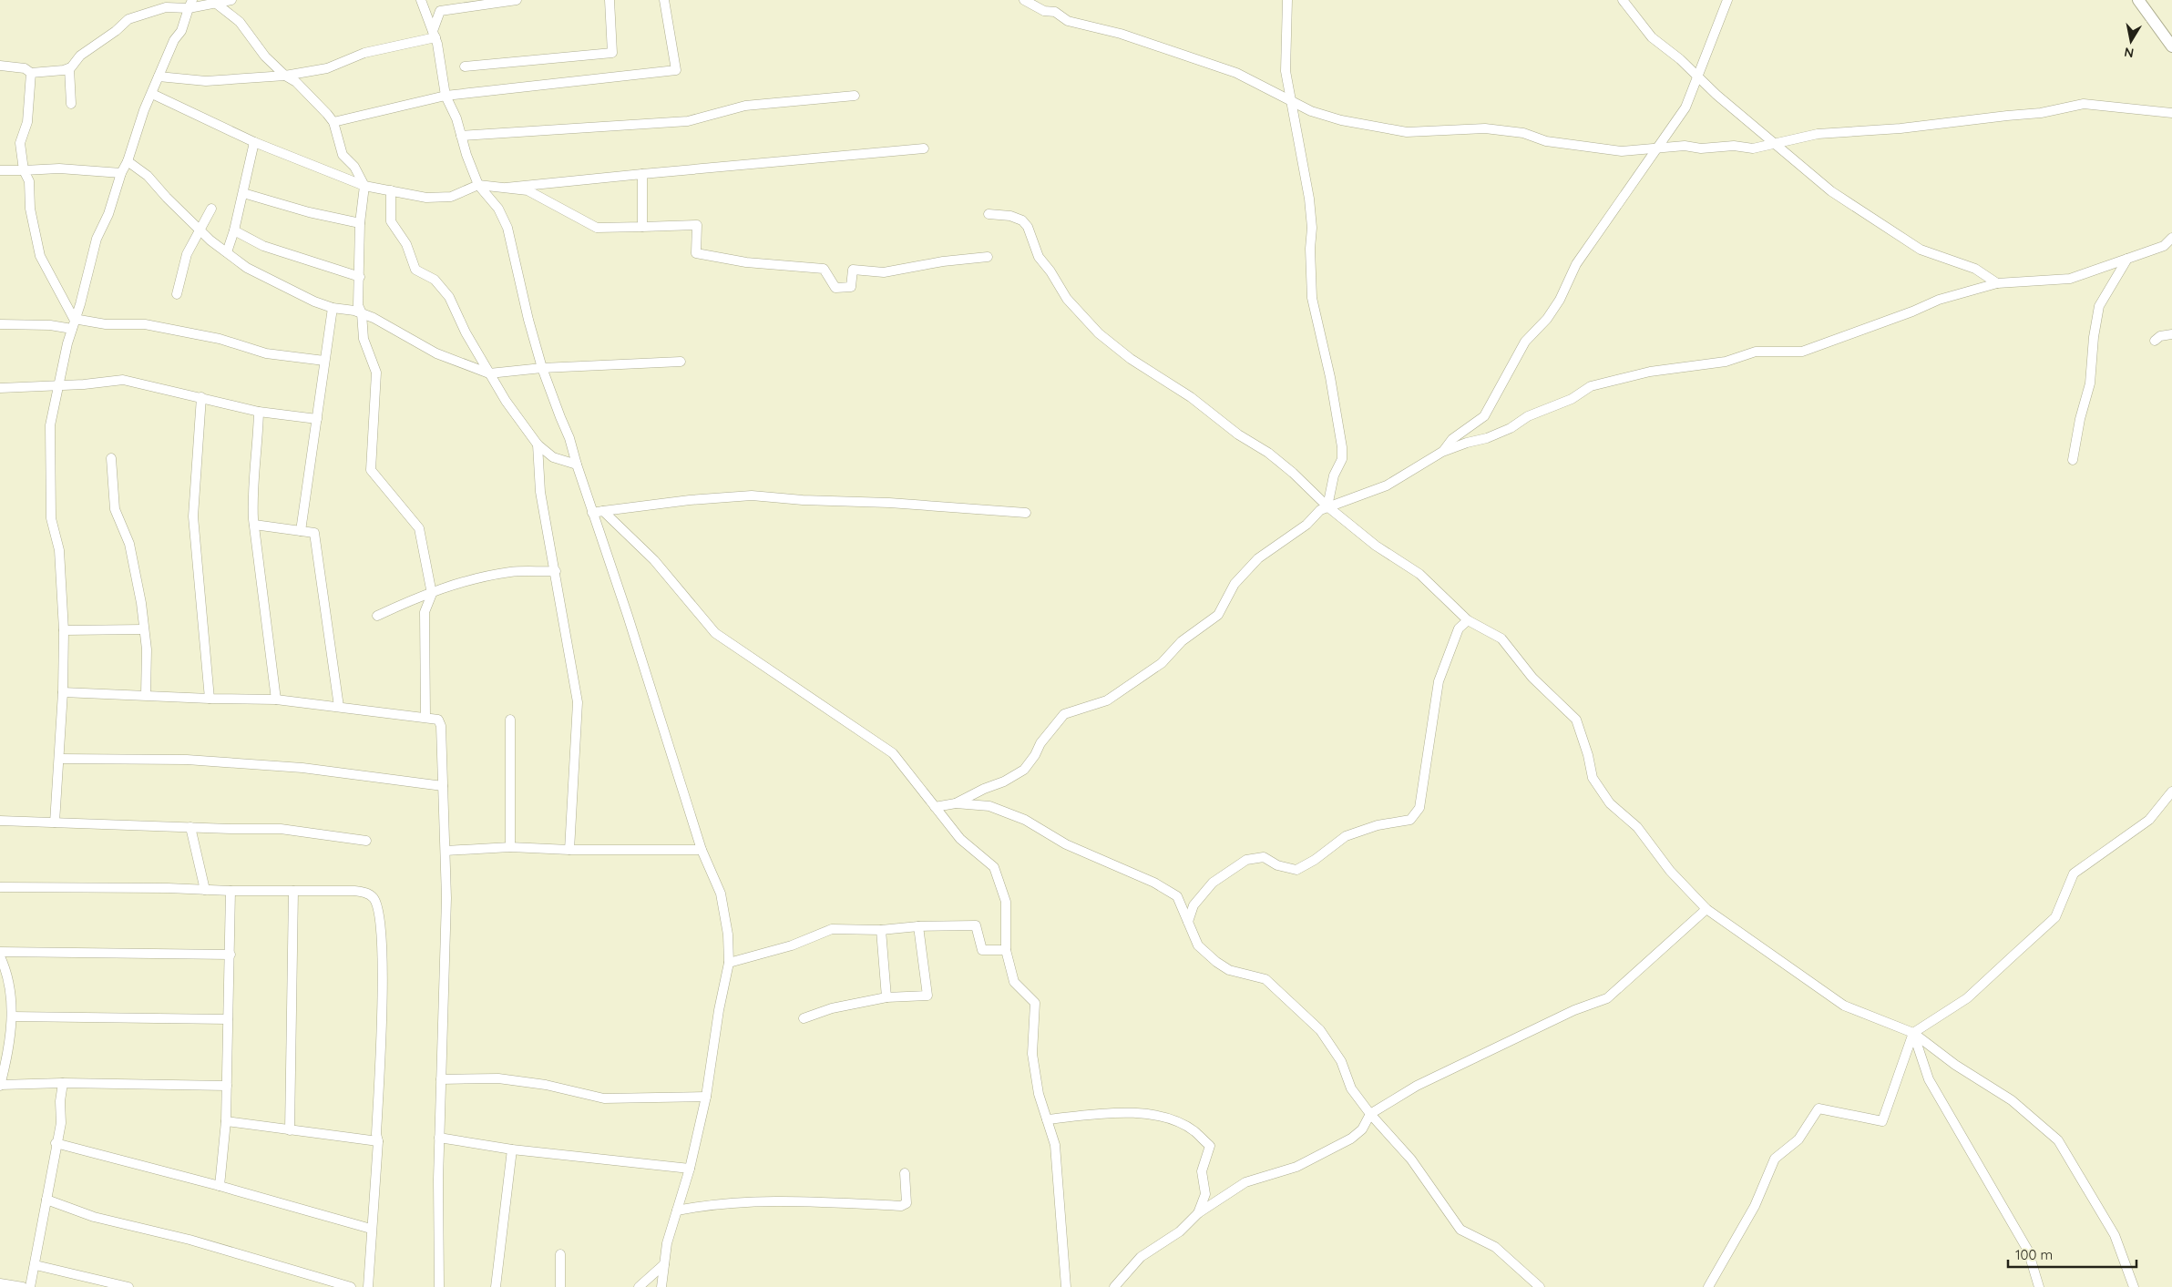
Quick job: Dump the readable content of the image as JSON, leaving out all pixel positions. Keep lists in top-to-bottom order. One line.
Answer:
{"scale_bar":"100 m","north":"bottom"}
